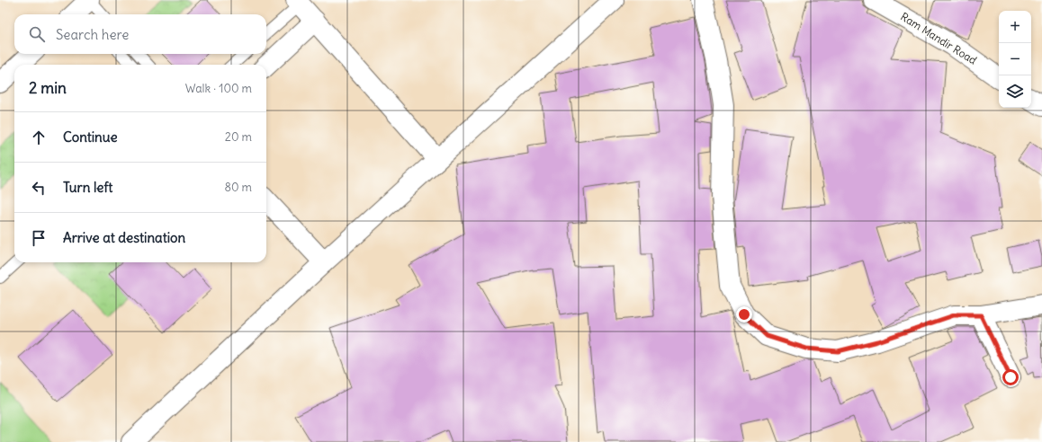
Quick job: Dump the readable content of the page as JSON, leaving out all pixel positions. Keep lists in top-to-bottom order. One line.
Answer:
{"streets":{"street":["Ram Mandir Road"]},"page":{"map_buttons":["+","−"],"search":"Search here","heading":["2 min","Walk · 100 m"],"list":[["Continue","20 m"],["Turn left","80 m"],"Arrive at destination"]}}
